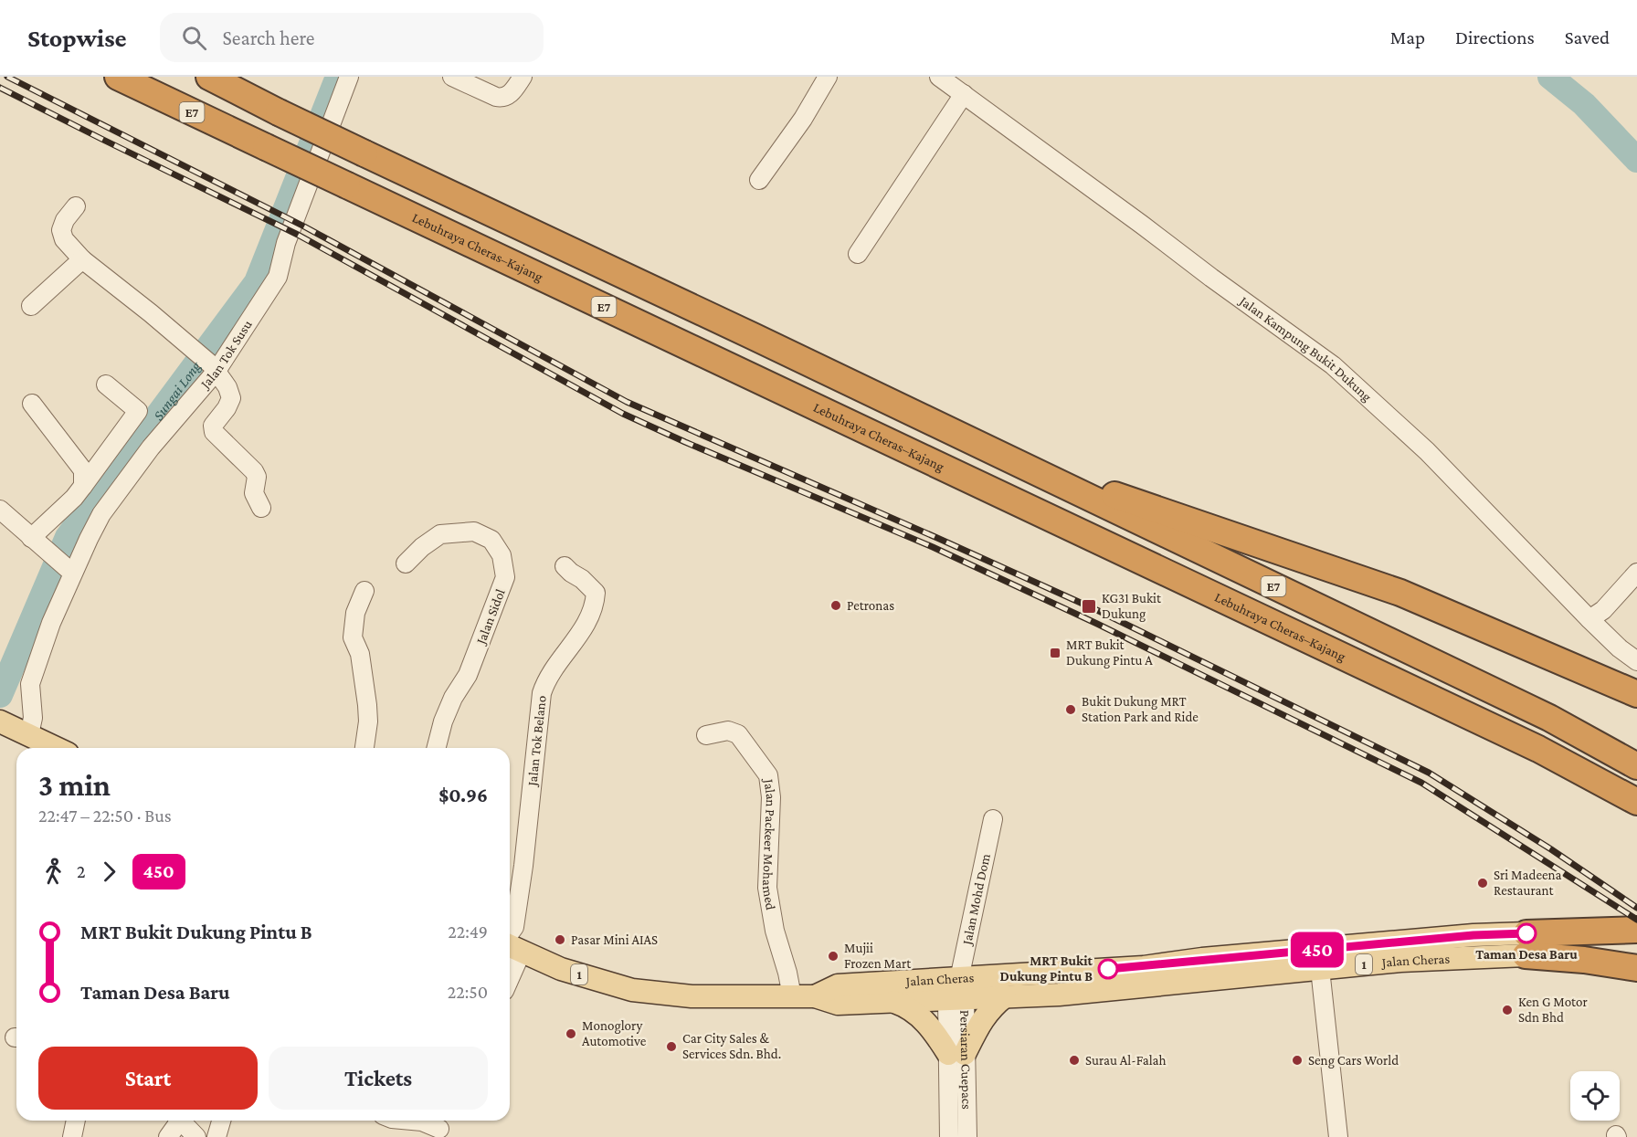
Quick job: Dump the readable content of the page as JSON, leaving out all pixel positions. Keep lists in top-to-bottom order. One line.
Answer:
{"streets":{"highway":["E7","Lebuhraya Cheras–Kajang"],"main road":["Jalan Cheras","1"],"street":["Jalan Kampung Bukit Dukung","Jalan Tok Susu","Jalan Sidol","Jalan Tok Belano","Jalan Packeer Mohamed","Jalan Mohd Dom","Persiaran Cuepacs"]},"crossings":[["Jalan Tok Belano","Jalan Cheras"],["Jalan Packeer Mohamed","Jalan Cheras"],["Jalan Mohd Dom","Jalan Cheras"],["Jalan Mohd Dom","Persiaran Cuepacs"],["Jalan Cheras","Persiaran Cuepacs"]],"water":["Sungai Long"],"places":{"other":["Petronas","Bukit Dukung MRT Station Park and Ride","Sri Madeena Restaurant","Taman Desa Baru","Pasar Mini AIAS","Mujii Frozen Mart","MRT Bukit Dukung Pintu B","Ken G Motor Sdn Bhd","Monoglory Automotive","Car City Sales & Services Sdn. Bhd.","Surau Al-Falah","Seng Cars World"],"transit":["KG31 Bukit Dukung","MRT Bukit Dukung Pintu A"]},"lines":["bus line 450"],"page":{"header":"Stopwise","search":"Search here","nav":["Map","Directions","Saved"],"on_map":"450","heading":["3 min","22:47 – 22:50 · Bus","$0.96"],"legs":["2","450"],"list":[{"name":"MRT Bukit Dukung Pintu B","value":"22:49"},{"name":"Taman Desa Baru","value":"22:50"}],"buttons":["Start","Tickets"]}}
